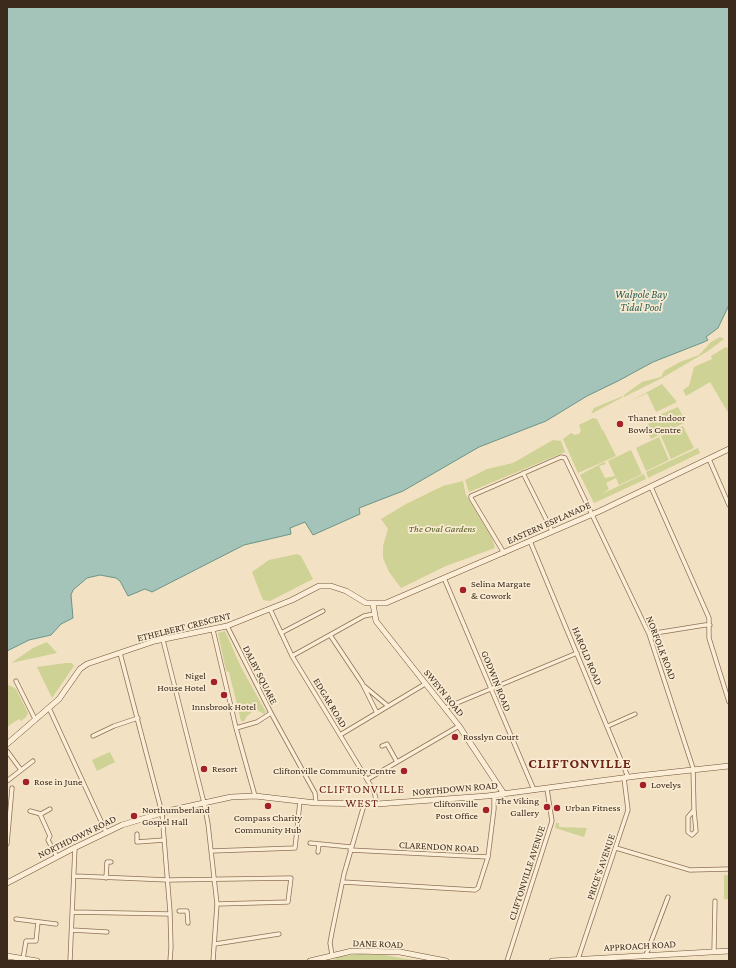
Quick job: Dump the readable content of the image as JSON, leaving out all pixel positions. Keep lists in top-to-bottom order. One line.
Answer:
{"streets":{"main road":["EASTERN ESPLANADE","ETHELBERT CRESCENT","SWEYN ROAD","NORTHDOWN ROAD","DANE ROAD","APPROACH ROAD"],"street":["NORFOLK ROAD","HAROLD ROAD","DALBY SQUARE","GODWIN ROAD","EDGAR ROAD","CLARENDON ROAD","PRICE'S AVENUE","CLIFTONVILLE AVENUE"]},"crossings":[["EASTERN ESPLANADE","ETHELBERT CRESCENT"],["EASTERN ESPLANADE","NORFOLK ROAD"],["EASTERN ESPLANADE","HAROLD ROAD"],["EASTERN ESPLANADE","GODWIN ROAD"],["EASTERN ESPLANADE","SWEYN ROAD"],["ETHELBERT CRESCENT","DALBY SQUARE"],["ETHELBERT CRESCENT","SWEYN ROAD"],["ETHELBERT CRESCENT","EDGAR ROAD"],["NORFOLK ROAD","NORTHDOWN ROAD"],["HAROLD ROAD","NORTHDOWN ROAD"],["HAROLD ROAD","PRICE'S AVENUE"],["GODWIN ROAD","NORTHDOWN ROAD"],["SWEYN ROAD","NORTHDOWN ROAD"],["EDGAR ROAD","NORTHDOWN ROAD"],["NORTHDOWN ROAD","CLARENDON ROAD"],["NORTHDOWN ROAD","PRICE'S AVENUE"],["NORTHDOWN ROAD","CLIFTONVILLE AVENUE"],["PRICE'S AVENUE","APPROACH ROAD"]],"districts":["CLIFTONVILLE","CLIFTONVILLE WEST"],"water":["Walpole Bay Tidal Pool"],"parks":["The Oval Gardens"],"places":["Thanet Indoor Bowls Centre","Selina Margate & Cowork","Nigel House Hotel","Innsbrook Hotel","Rosslyn Court","Resort","Cliftonville Community Centre","Rose in June","Lovelys","Compass Charity Community Hub","The Viking Gallery","Urban Fitness","Cliftonville Post Office","Northumberland Gospel Hall"]}
